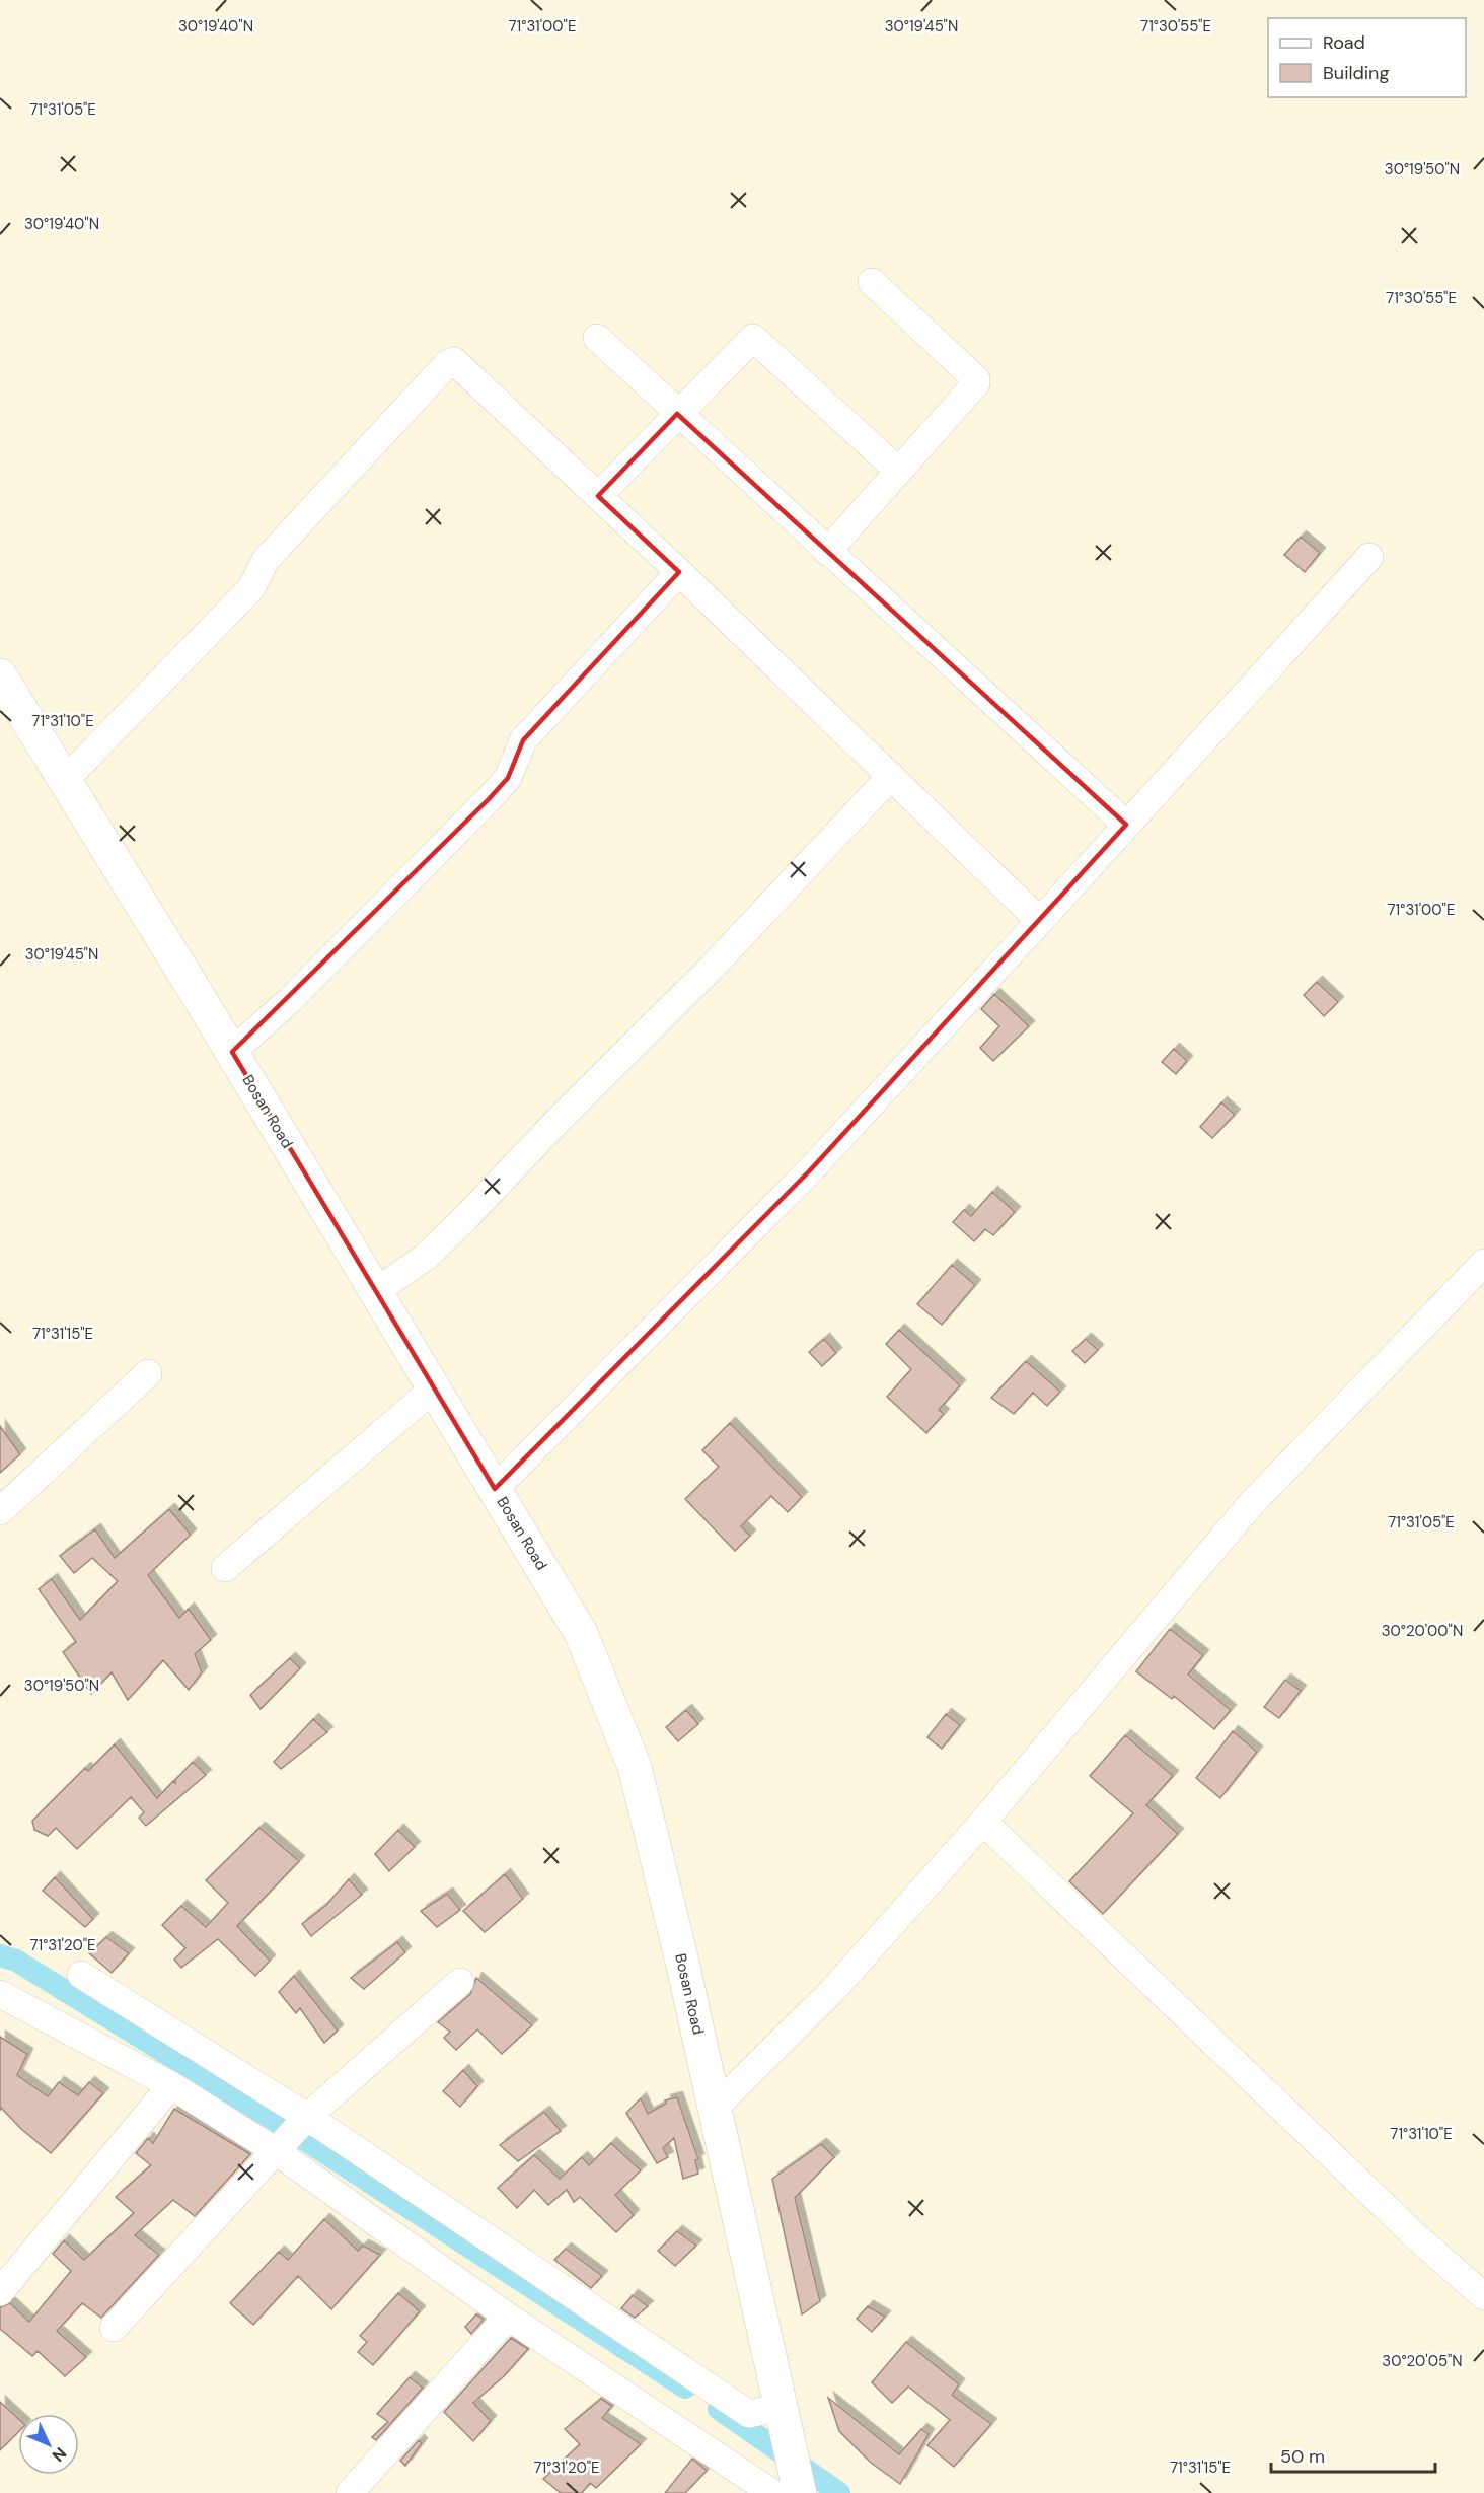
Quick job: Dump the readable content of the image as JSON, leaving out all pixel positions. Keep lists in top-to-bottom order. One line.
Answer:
{"streets":{"main road":["Bosan Road"]},"legend":["Road","Building"],"scale_bar":"50 m","north":"bottom right","coordinates":["71°31'00\"E","71°30'55\"E","30°19'40\"N","30°19'45\"N","71°31'05\"E","30°19'50\"N","71°31'10\"E","71°31'15\"E","30°20'00\"N","71°31'20\"E","30°20'05\"N"]}
